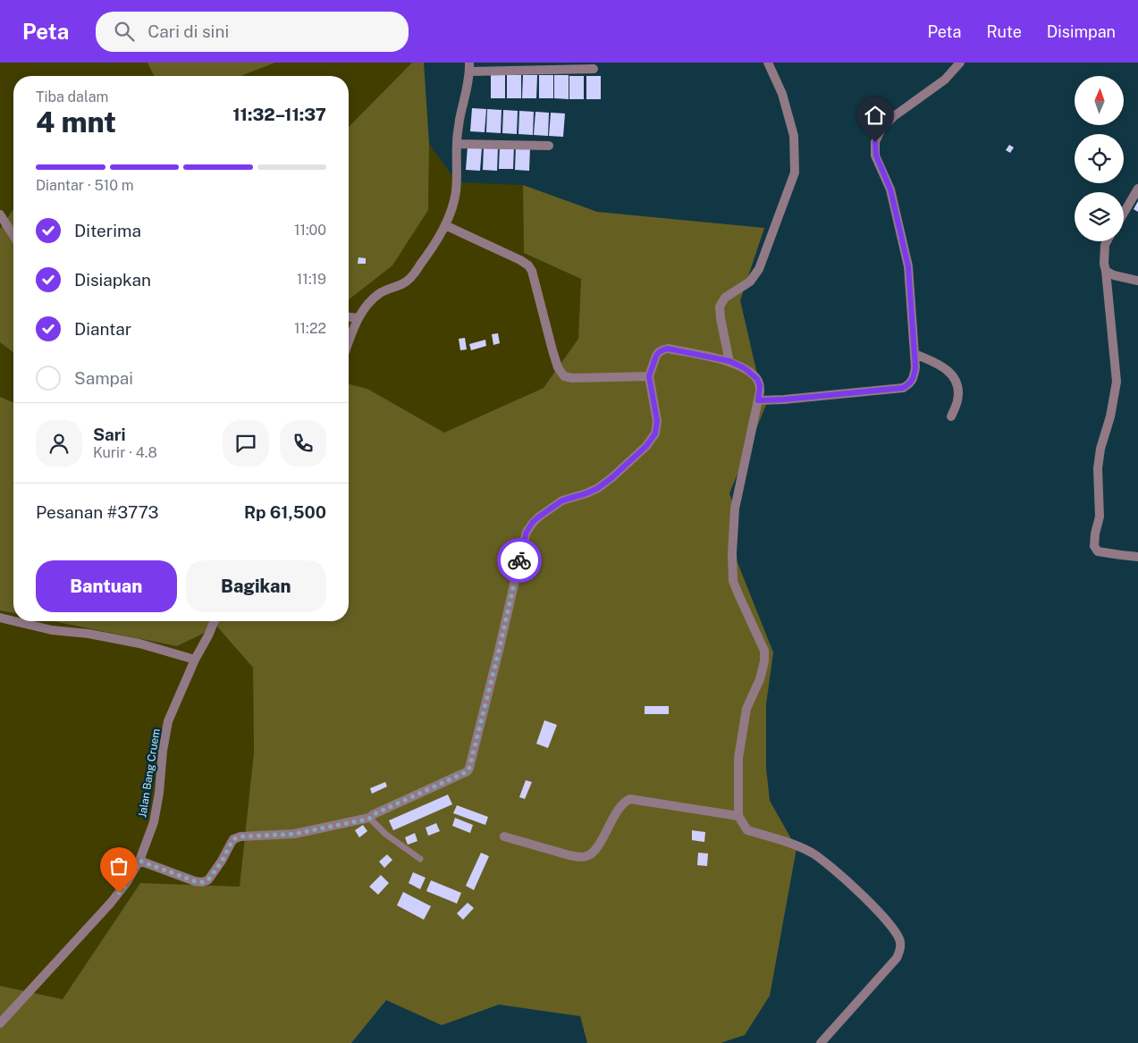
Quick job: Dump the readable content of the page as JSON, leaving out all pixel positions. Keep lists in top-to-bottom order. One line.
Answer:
{"streets":{"street":["Jalan Bang Cruem"]},"north":"top","page":{"header":"Peta","search":"Cari di sini","nav":["Peta","Rute","Disimpan"],"heading":["4 mnt","Tiba dalam","11:32–11:37"],"panel":["Sari","Kurir · 4.8","Pesanan #3773","Rp 61,500"],"bar":"Diantar · 510 m","list":[["Diterima","11:00"],["Disiapkan","11:19"],["Diantar","11:22"],"Sampai"],"buttons":["Bantuan","Bagikan"]}}
